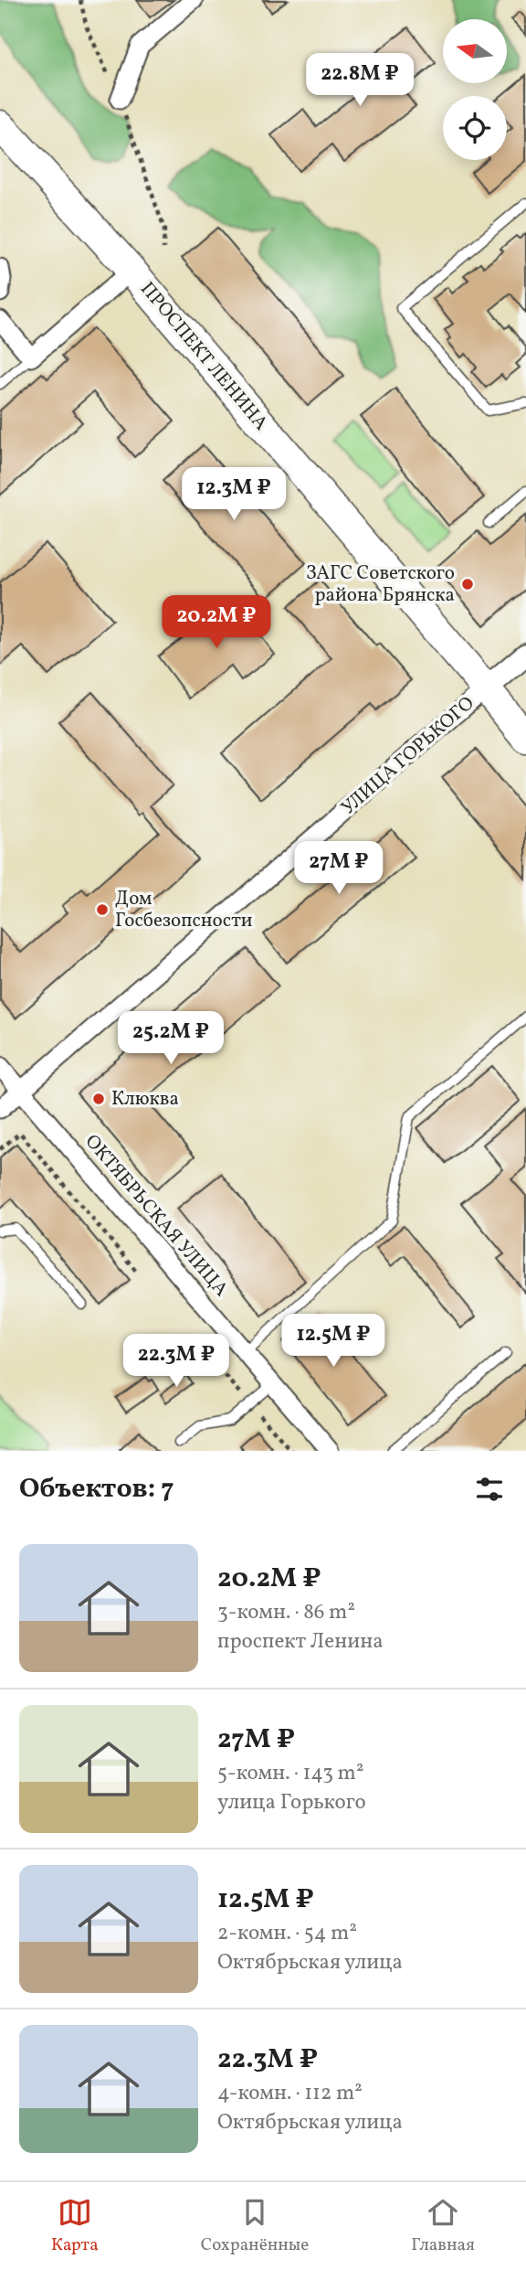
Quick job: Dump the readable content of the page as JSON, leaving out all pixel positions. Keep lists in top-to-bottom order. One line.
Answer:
{"streets":{"main road":["ПРОСПЕКТ ЛЕНИНА"],"street":["УЛИЦА ГОРЬКОГО","ОКТЯБРЬСКАЯ УЛИЦА"]},"crossings":[["ПРОСПЕКТ ЛЕНИНА","УЛИЦА ГОРЬКОГО"],["УЛИЦА ГОРЬКОГО","ОКТЯБРЬСКАЯ УЛИЦА"]],"places":["ЗАГС Советского района Брянска","Дом Госбезопсности","Клюква"],"north":"left","page":{"price":["22.8M ₽","12.3M ₽","20.2M ₽","27M ₽","25.2M ₽","12.5M ₽","22.3M ₽"],"heading":"Объектов: 7","list":[{"name":"20.2M ₽","note":"3-комн. · 86 m² · проспект Ленина"},{"name":"27M ₽","note":"5-комн. · 143 m² · улица Горького"},{"name":"12.5M ₽","note":"2-комн. · 54 m² · Октябрьская улица"},{"name":"22.3M ₽","note":"4-комн. · 112 m² · Октябрьская улица"}],"tabs":["Карта","Сохранённые","Главная"]}}
